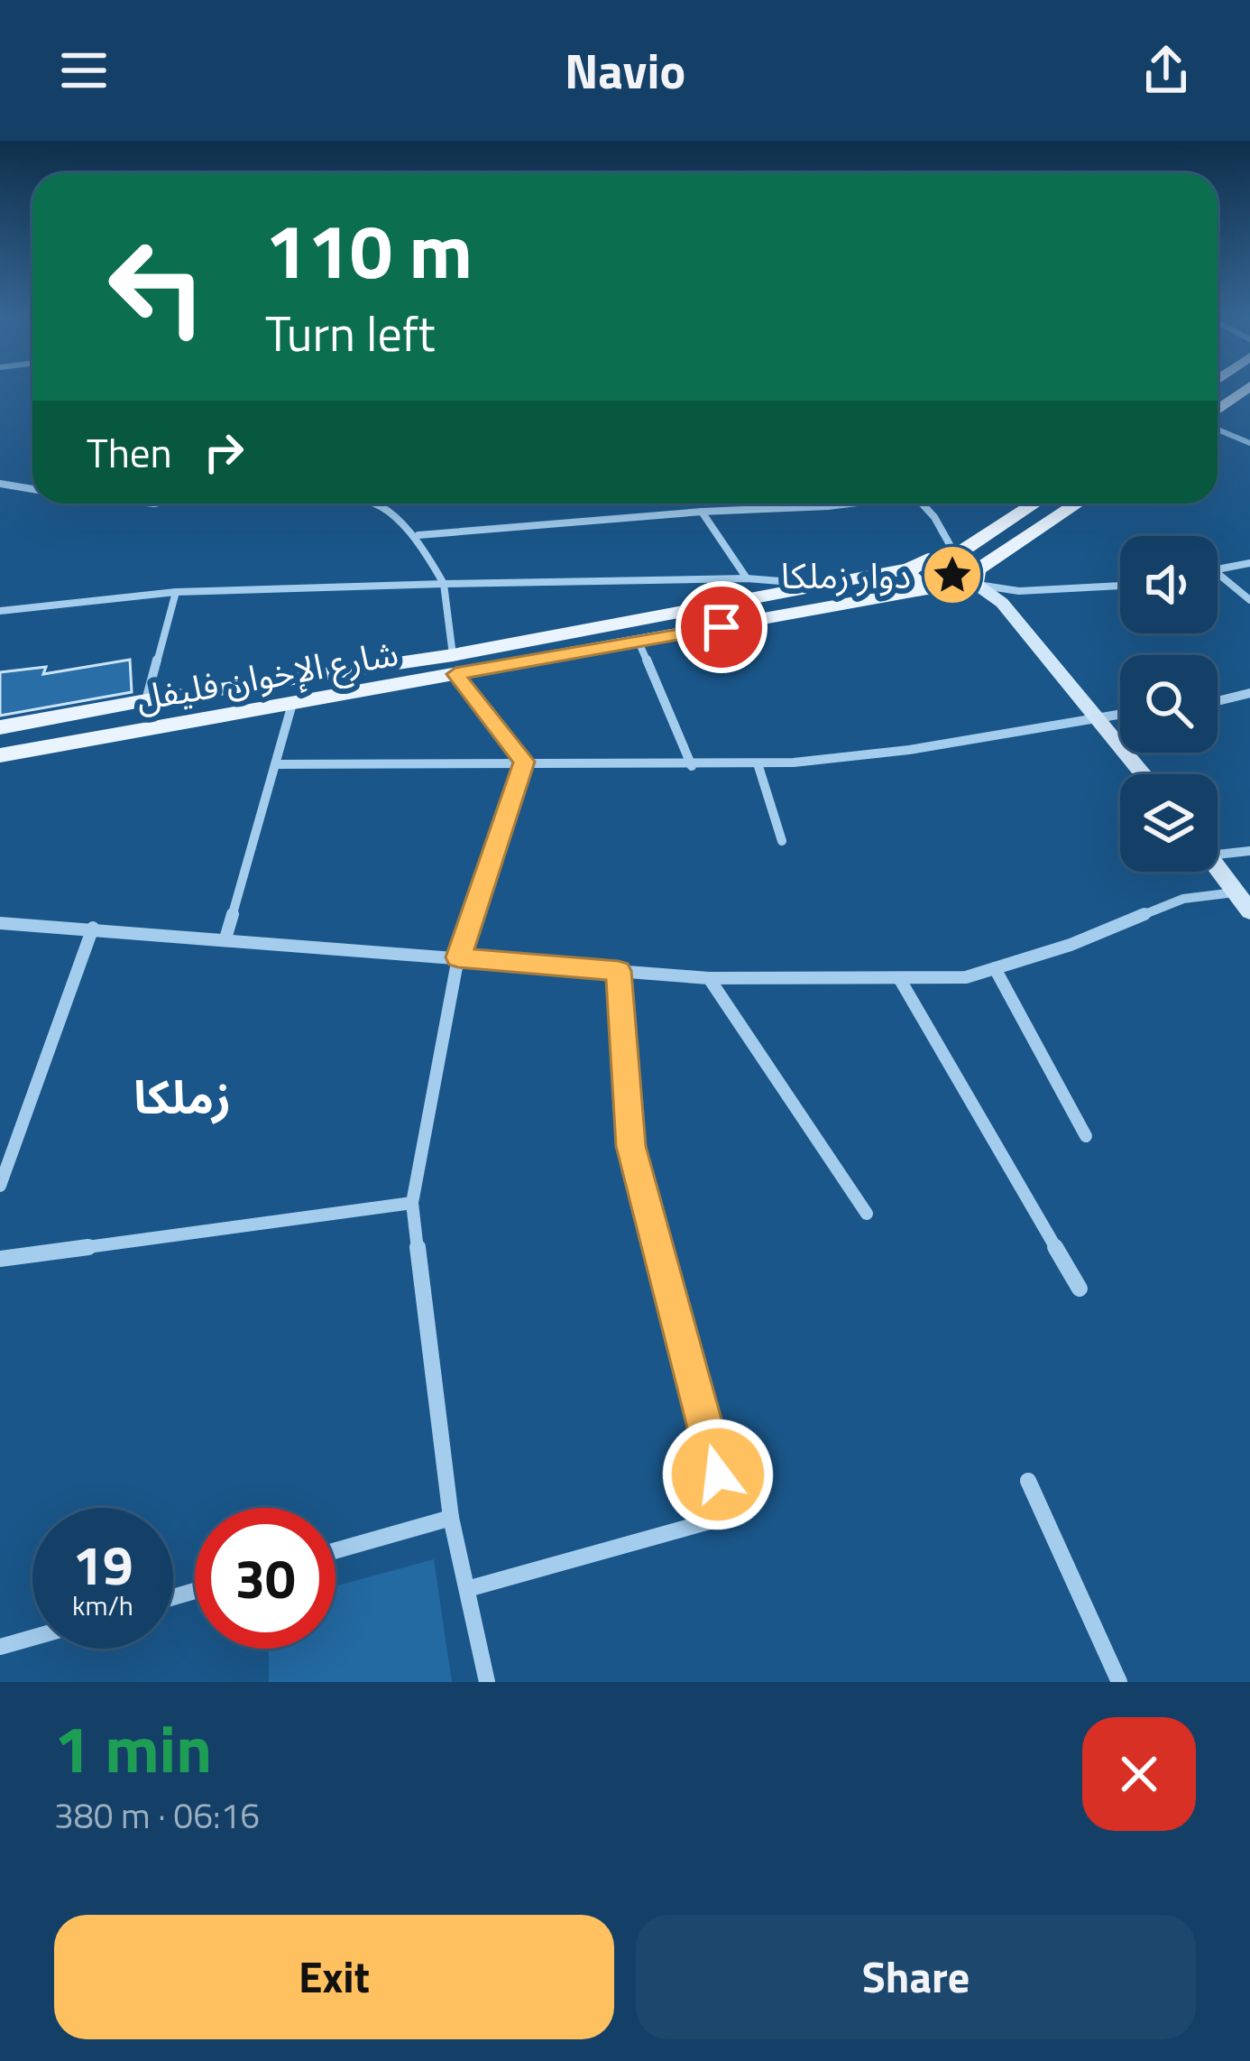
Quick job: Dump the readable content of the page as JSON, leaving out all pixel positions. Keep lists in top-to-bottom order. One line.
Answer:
{"streets":{"main road":["شارع الإخوان فليفل"]},"districts":["زملكا"],"places":{"place":["دوار زملكا"]},"page":{"header":"Navio","turn":["110 m","Turn left"],"then":"Then","speed":"19 km/h","limit":"30","heading":["1 min","380 m · 06:16"],"buttons":["Exit","Share"]}}
